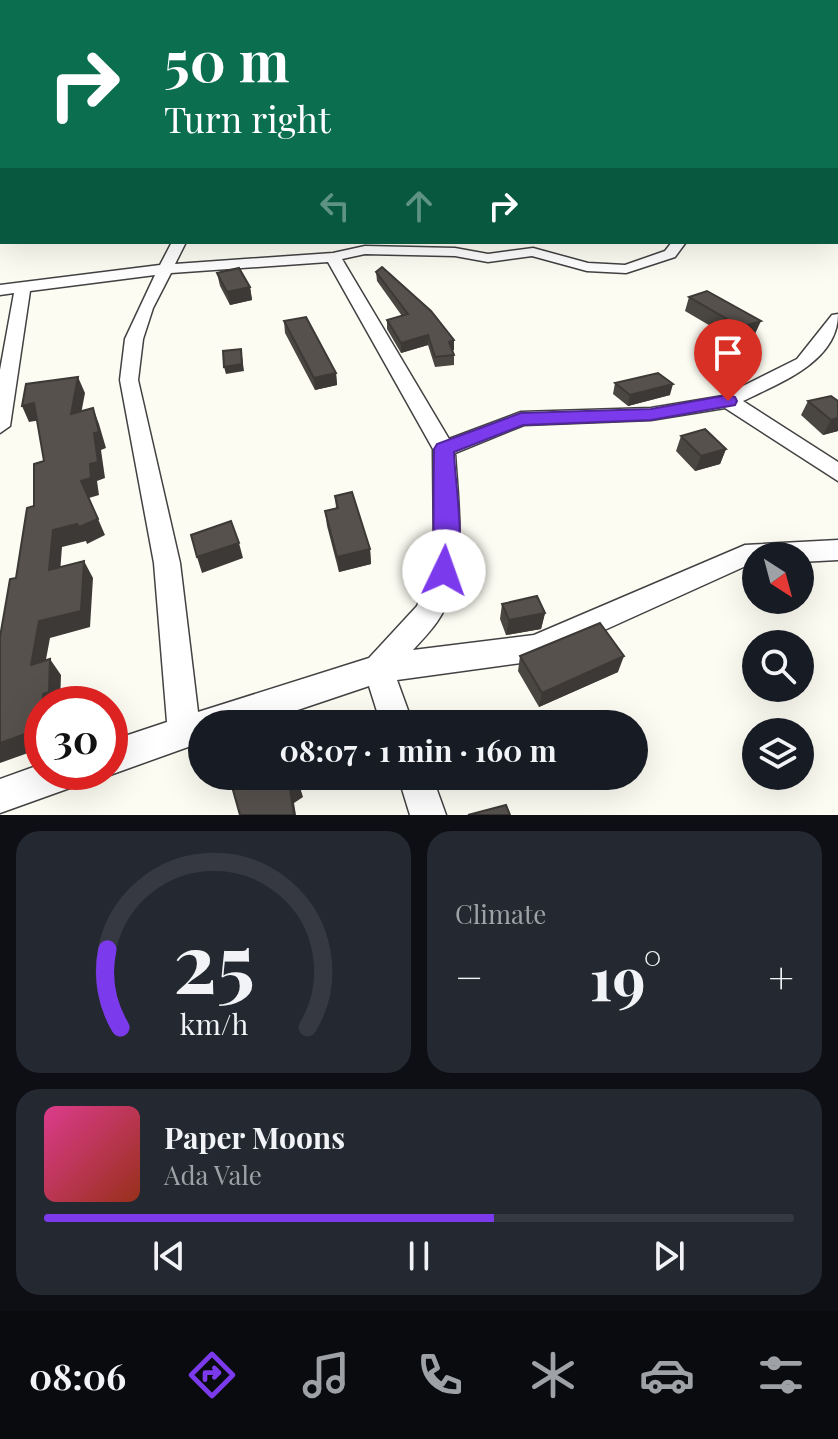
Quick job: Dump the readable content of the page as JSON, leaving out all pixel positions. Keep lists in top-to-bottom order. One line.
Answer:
{"north":"bottom right","page":{"turn":["50 m","Turn right"],"limit":"30","trip":"08:07 · 1 min · 160 m","tile":"Climate","heat":["−","19°","+"],"song":["Paper Moons","Ada Vale"],"tabs":"08:06","gauge":["25","km/h"]}}
